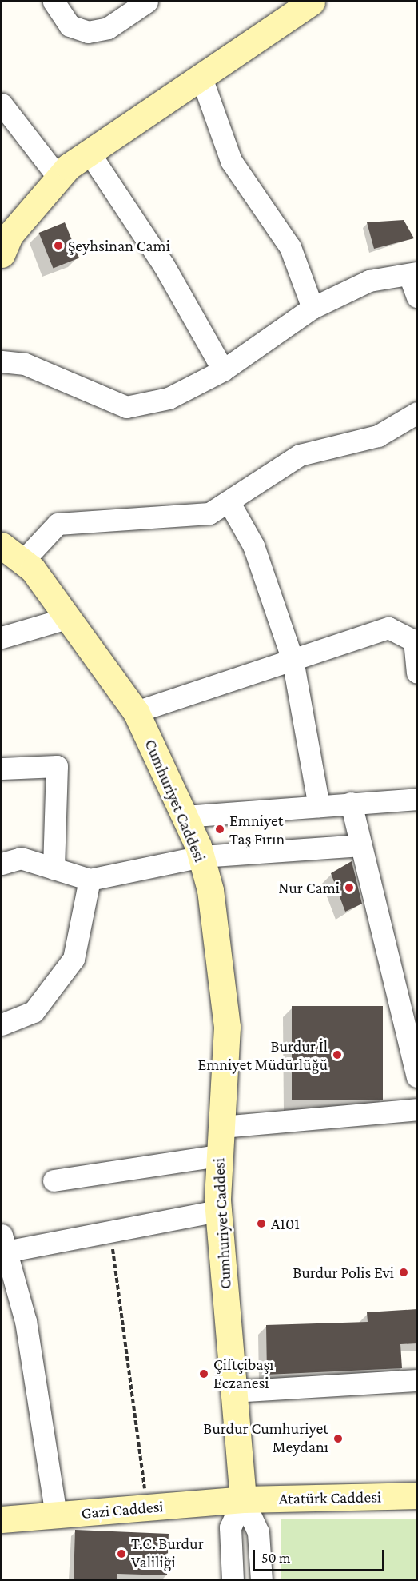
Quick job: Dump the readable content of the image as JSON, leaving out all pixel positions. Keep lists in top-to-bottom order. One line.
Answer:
{"streets":{"main road":["Cumhuriyet Caddesi","Atatürk Caddesi","Gazi Caddesi"]},"crossings":[["Cumhuriyet Caddesi","Atatürk Caddesi"],["Cumhuriyet Caddesi","Gazi Caddesi"],["Atatürk Caddesi","Gazi Caddesi"]],"places":["Şeyhsinan Cami","Emniyet Taş Fırın","Nur Cami","Burdur İl Emniyet Müdürlüğü","A101","Burdur Polis Evi","Çiftçibaşı Eczanesi","Burdur Cumhuriyet Meydanı","T.C. Burdur Valiliği"],"scale_bar":"50 m"}
